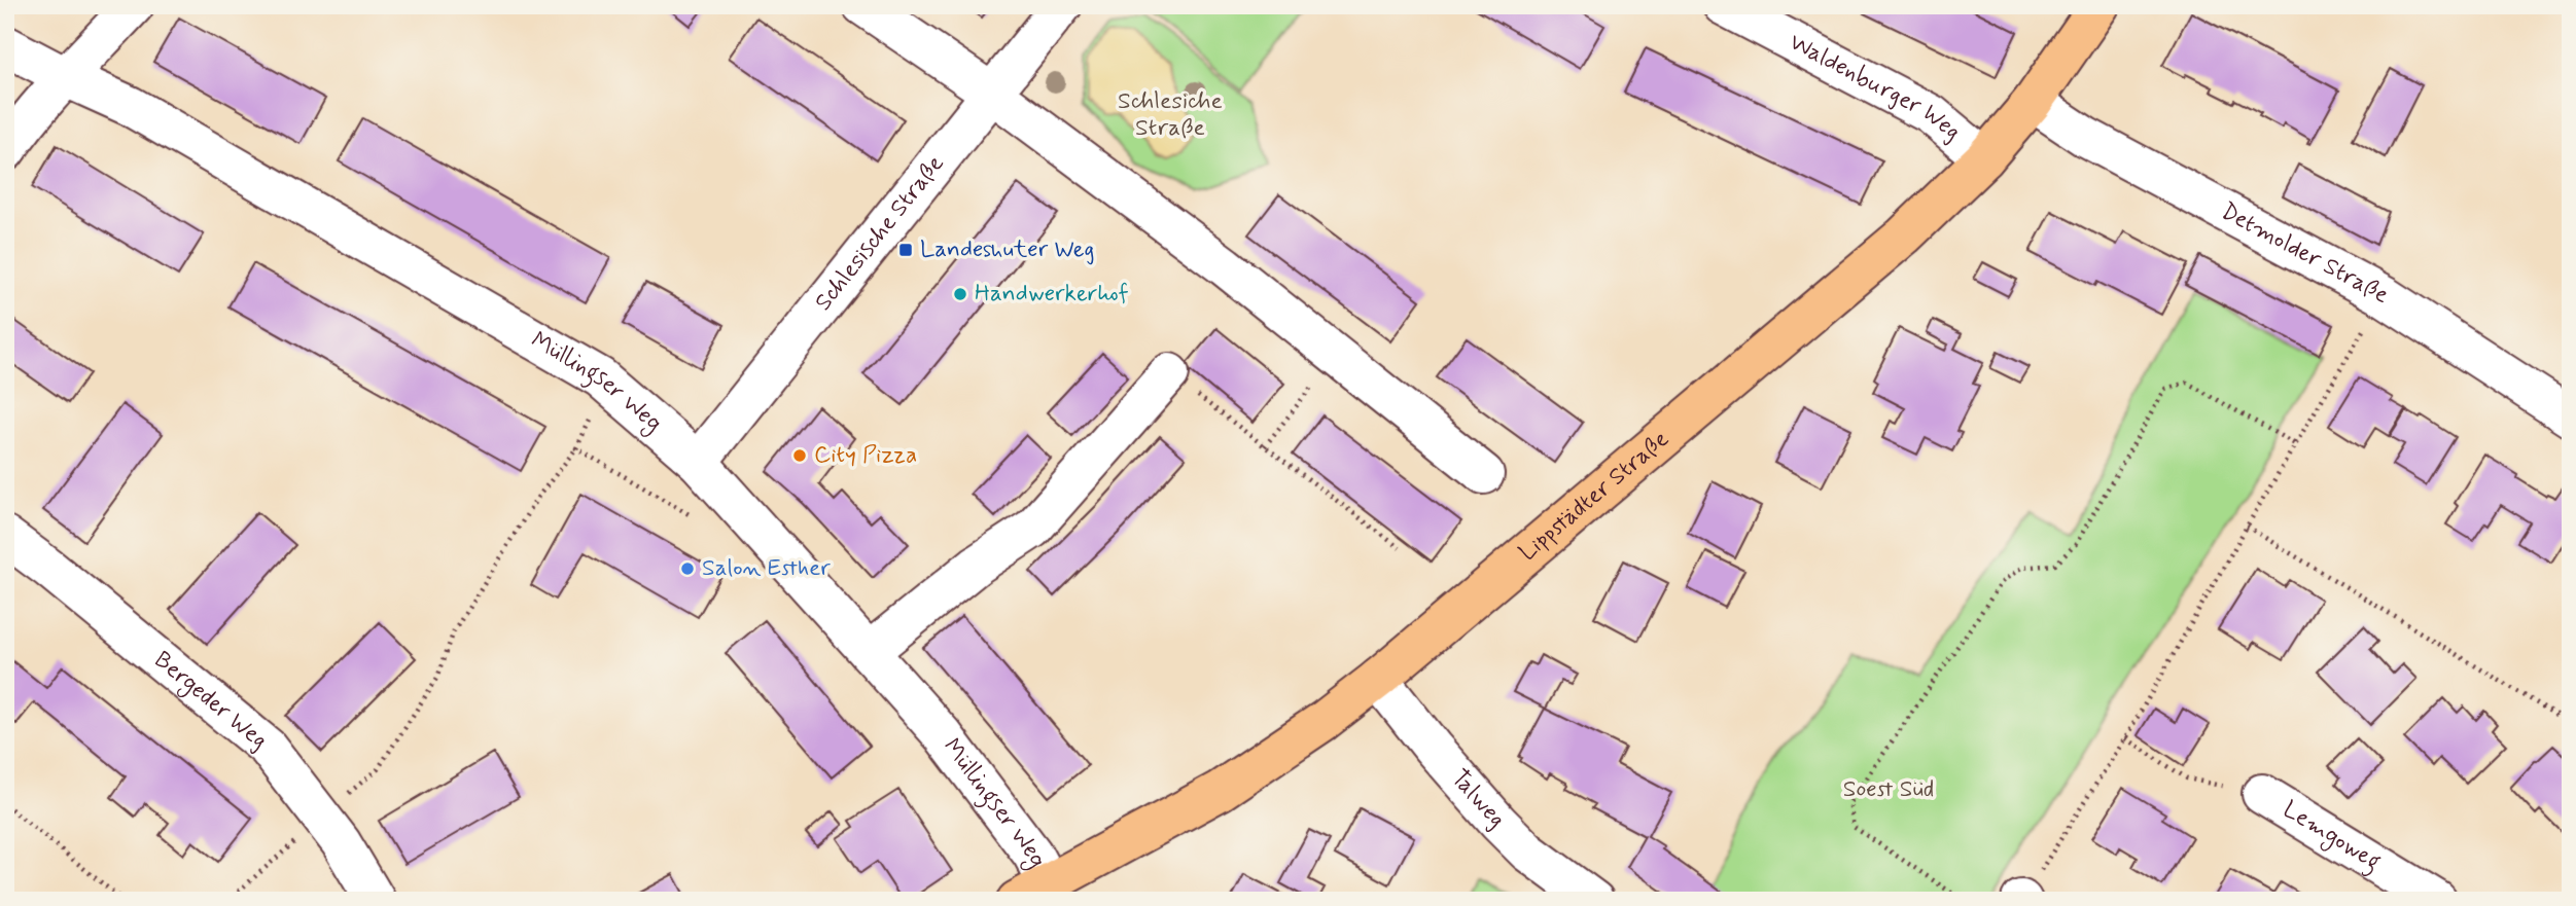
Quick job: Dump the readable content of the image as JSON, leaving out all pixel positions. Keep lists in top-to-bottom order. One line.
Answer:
{"streets":{"main road":["Lippstädter Straße"],"street":["Waldenburger Weg","Schlesische Straße","Detmolder Straße","Müllingser Weg","Bergeder Weg","Talweg","Lemgoweg"]},"crossings":[["Waldenburger Weg","Lippstädter Straße"],["Schlesische Straße","Müllingser Weg"],["Detmolder Straße","Lippstädter Straße"],["Müllingser Weg","Lippstädter Straße"],["Lippstädter Straße","Talweg"]],"parks":["Schlesiche Straße","Soest Süd"],"places":{"transit":["Landeshuter Weg"],"other":["Handwerkerhof","City Pizza","Salon Esther"]}}
